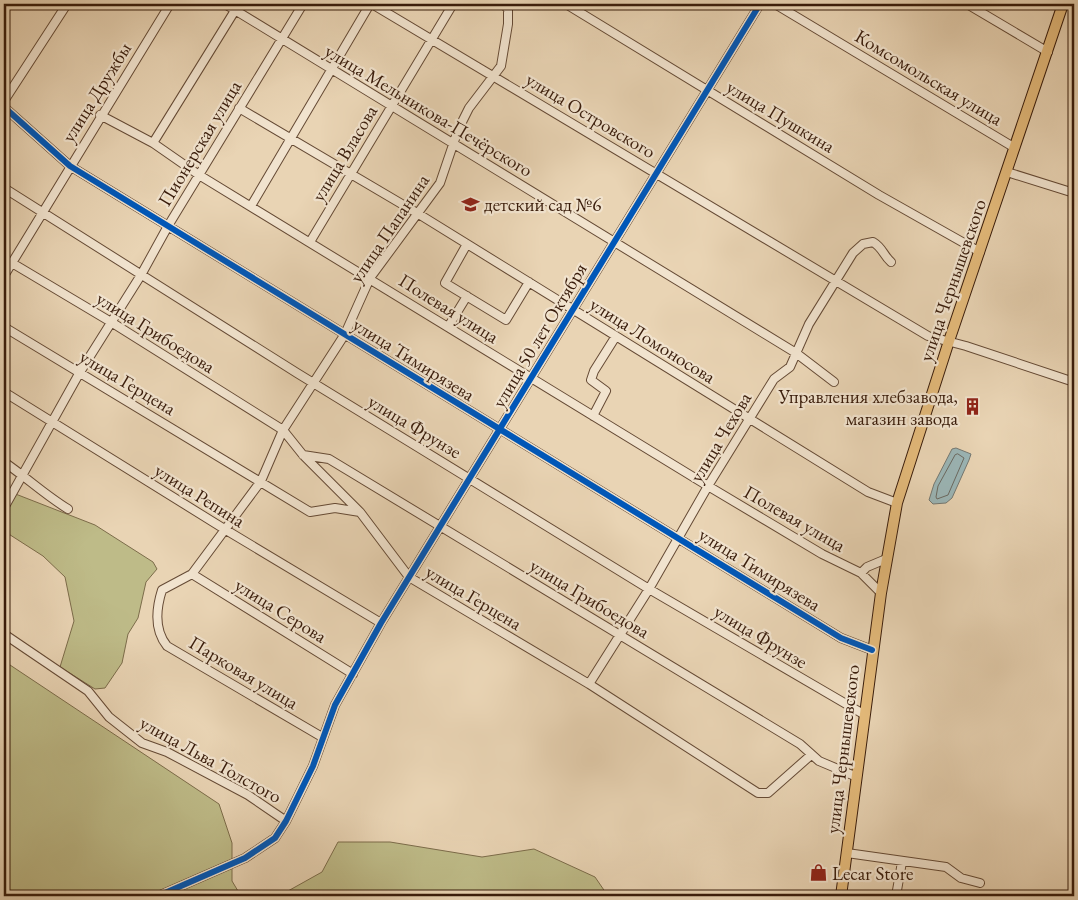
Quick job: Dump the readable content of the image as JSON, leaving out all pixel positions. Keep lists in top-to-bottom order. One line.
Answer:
{"streets":{"main road":["улица Чернышевского"],"street":["Комсомольская улица","улица Дружбы","улица Мельникова-Печёрского","улица Островского","улица Пушкина","Пионерская улица","улица Власова","улица Папанина","Полевая улица","улица Грибоедова","улица 50 лет Октября","улица Ломоносова","улица Тимирязева","улица Герцена","улица Фрунзе","улица Чехова","улица Репина","улица Серова","Парковая улица","улица Льва Толстого"]},"crossings":[["Комсомольская улица","улица Чернышевского"],["улица Дружбы","Полевая улица"],["улица Дружбы","улица Грибоедова"],["улица Дружбы","улица Тимирязева"],["улица Дружбы","улица Фрунзе"],["улица Мельникова-Печёрского","Пионерская улица"],["улица Мельникова-Печёрского","улица Власова"],["улица Мельникова-Печёрского","улица Папанина"],["улица Мельникова-Печёрского","улица 50 лет Октября"],["улица Мельникова-Печёрского","улица Чехова"],["улица Островского","улица Власова"],["улица Островского","улица Папанина"],["улица Островского","улица Чернышевского"],["улица Островского","улица 50 лет Октября"],["улица Островского","улица Чехова"],["улица Пушкина","улица Чернышевского"],["улица Пушкина","улица 50 лет Октября"],["Пионерская улица","Полевая улица"],["Пионерская улица","улица Грибоедова"],["Пионерская улица","улица Ломоносова"],["Пионерская улица","улица Тимирязева"],["Пионерская улица","улица Герцена"],["Пионерская улица","улица Фрунзе"],["Пионерская улица","улица Репина"],["улица Власова","Полевая улица"],["улица Власова","улица Ломоносова"],["улица Папанина","Полевая улица"],["улица Папанина","улица Грибоедова"],["улица Папанина","улица Ломоносова"],["улица Папанина","улица Тимирязева"],["улица Папанина","улица Герцена"],["улица Папанина","улица Фрунзе"],["улица Папанина","улица Репина"],["улица Папанина","улица Серова"],["улица Папанина","Парковая улица"],["улица Чернышевского","Полевая улица"],["улица Чернышевского","улица Грибоедова"],["улица Чернышевского","улица Ломоносова"],["улица Чернышевского","улица Тимирязева"],["улица Чернышевского","улица Фрунзе"],["Полевая улица","улица 50 лет Октября"],["Полевая улица","улица Чехова"],["улица Грибоедова","улица 50 лет Октября"],["улица Грибоедова","улица Герцена"],["улица Грибоедова","улица Чехова"],["улица 50 лет Октября","улица Ломоносова"],["улица 50 лет Октября","улица Тимирязева"],["улица 50 лет Октября","улица Герцена"],["улица 50 лет Октября","улица Фрунзе"],["улица 50 лет Октября","улица Репина"],["улица 50 лет Октября","улица Серова"],["улица 50 лет Октября","Парковая улица"],["улица 50 лет Октября","улица Льва Толстого"],["улица Ломоносова","улица Чехова"],["улица Тимирязева","улица Чехова"],["улица Герцена","улица Чехова"],["улица Фрунзе","улица Чехова"]],"places":{"school or university":["детский сад №6"],"building":["Управления хлебзавода, магазин завода"],"shop":["Lecar Store"]}}
